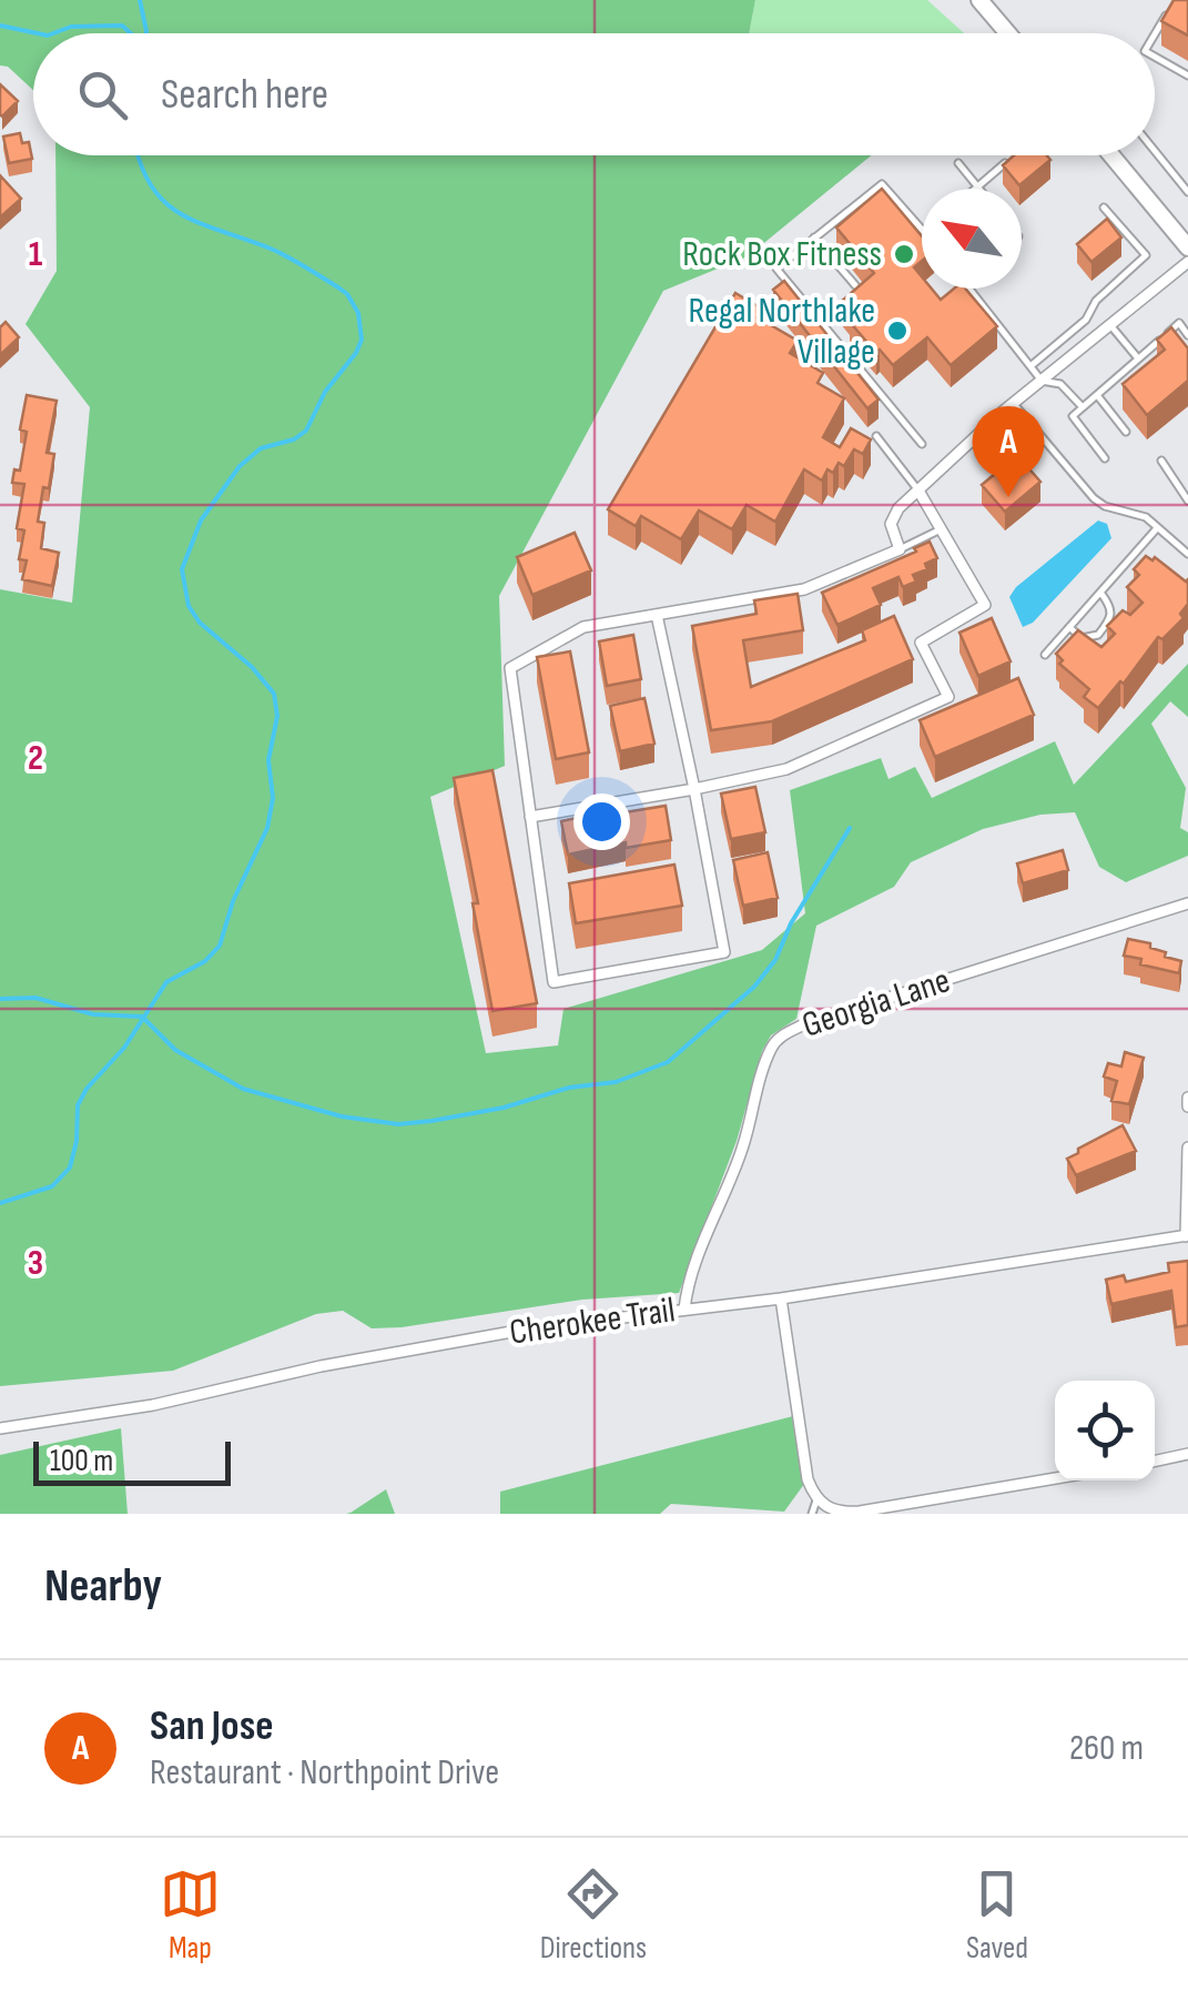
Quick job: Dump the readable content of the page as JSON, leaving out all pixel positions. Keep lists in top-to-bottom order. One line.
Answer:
{"streets":{"street":["Georgia Lane","Cherokee Trail"]},"crossings":[["Georgia Lane","Cherokee Trail"]],"places":["Rock Box Fitness","Regal Northlake Village"],"scale_bar":"100 m","north":"top left","page":{"search":"Search here","pins":"A","scale":"100 m","heading":"Nearby","list":[{"mark":"A","name":"San Jose","note":"Restaurant · Northpoint Drive","value":"260 m"}],"nav":["Map","Directions","Saved"]},"grid":{"rows":["1","2","3"]}}
